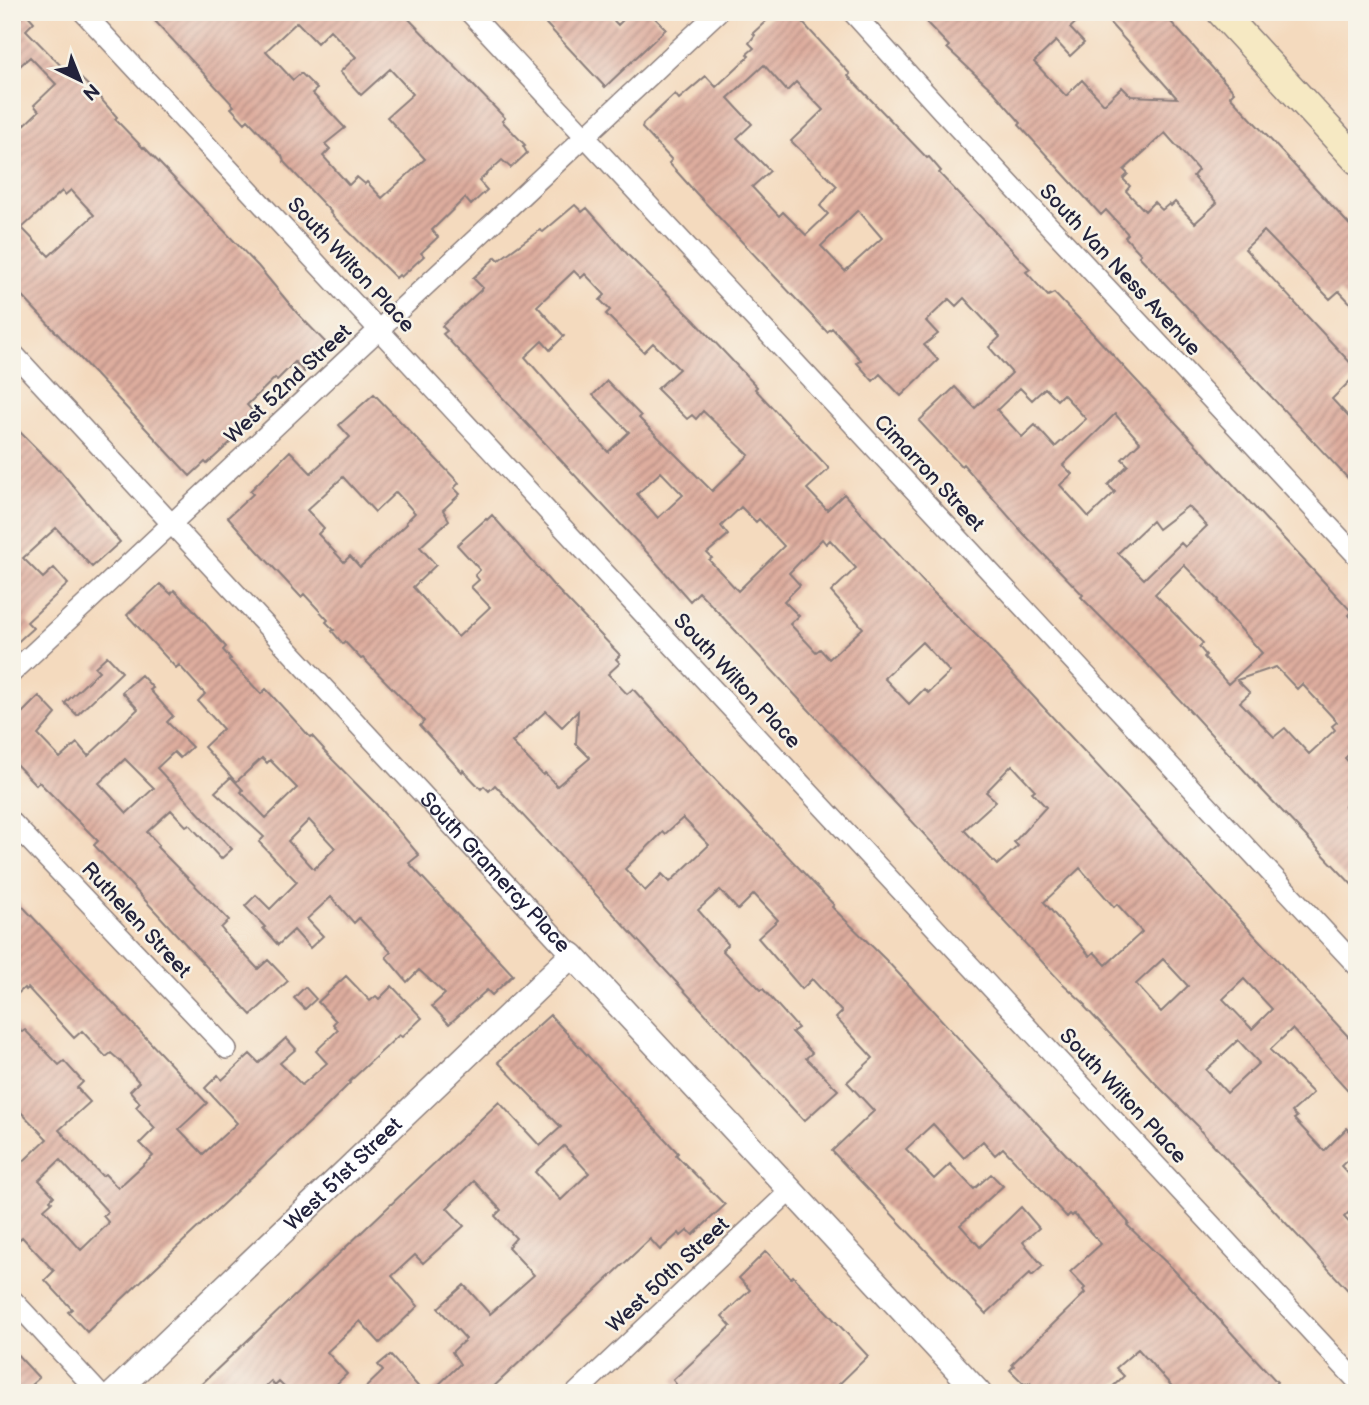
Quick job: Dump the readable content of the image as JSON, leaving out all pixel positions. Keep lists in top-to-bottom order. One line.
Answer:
{"streets":{"street":["South Wilton Place","South Van Ness Avenue","West 52nd Street","Cimarron Street","South Gramercy Place","Ruthelen Street","West 51st Street","West 50th Street"]},"crossings":[["South Wilton Place","West 52nd Street"],["West 52nd Street","Cimarron Street"],["West 52nd Street","South Gramercy Place"],["South Gramercy Place","West 51st Street"],["South Gramercy Place","West 50th Street"]],"north":"bottom right"}
